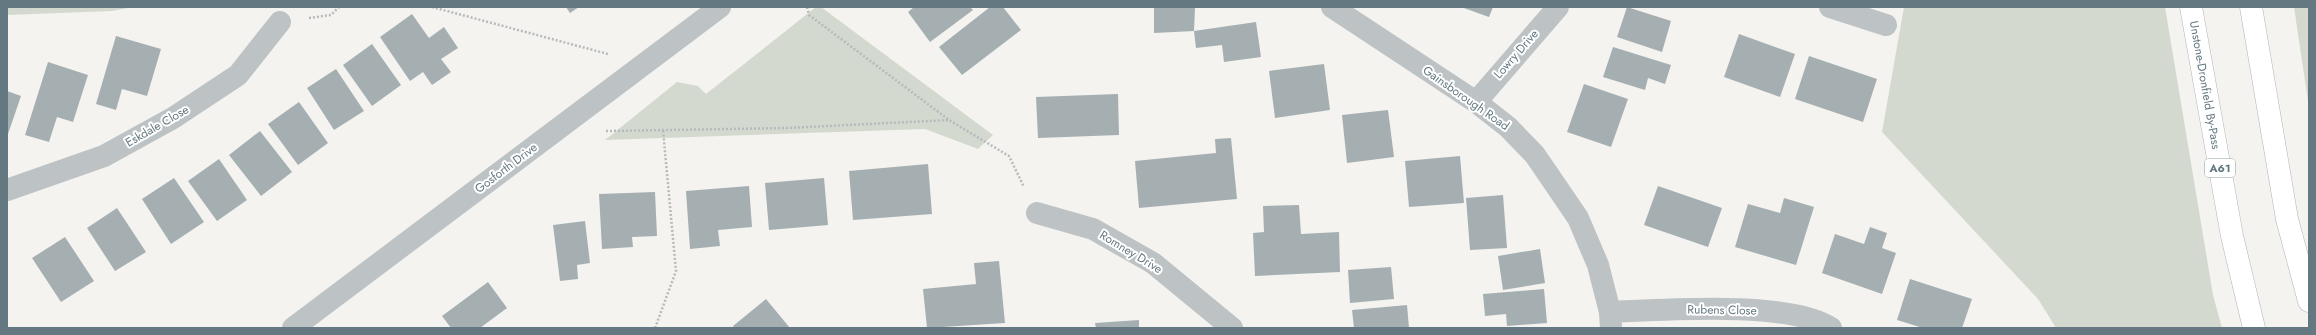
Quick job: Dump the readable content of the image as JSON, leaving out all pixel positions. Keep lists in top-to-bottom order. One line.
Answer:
{"streets":{"highway":["Unstone-Dronfield By-Pass","A61"],"street":["Lowry Drive","Gainsborough Road","Eskdale Close","Gosforth Drive","Romney Drive","Rubens Close"]},"crossings":[["Lowry Drive","Gainsborough Road"],["Gainsborough Road","Rubens Close"]]}
